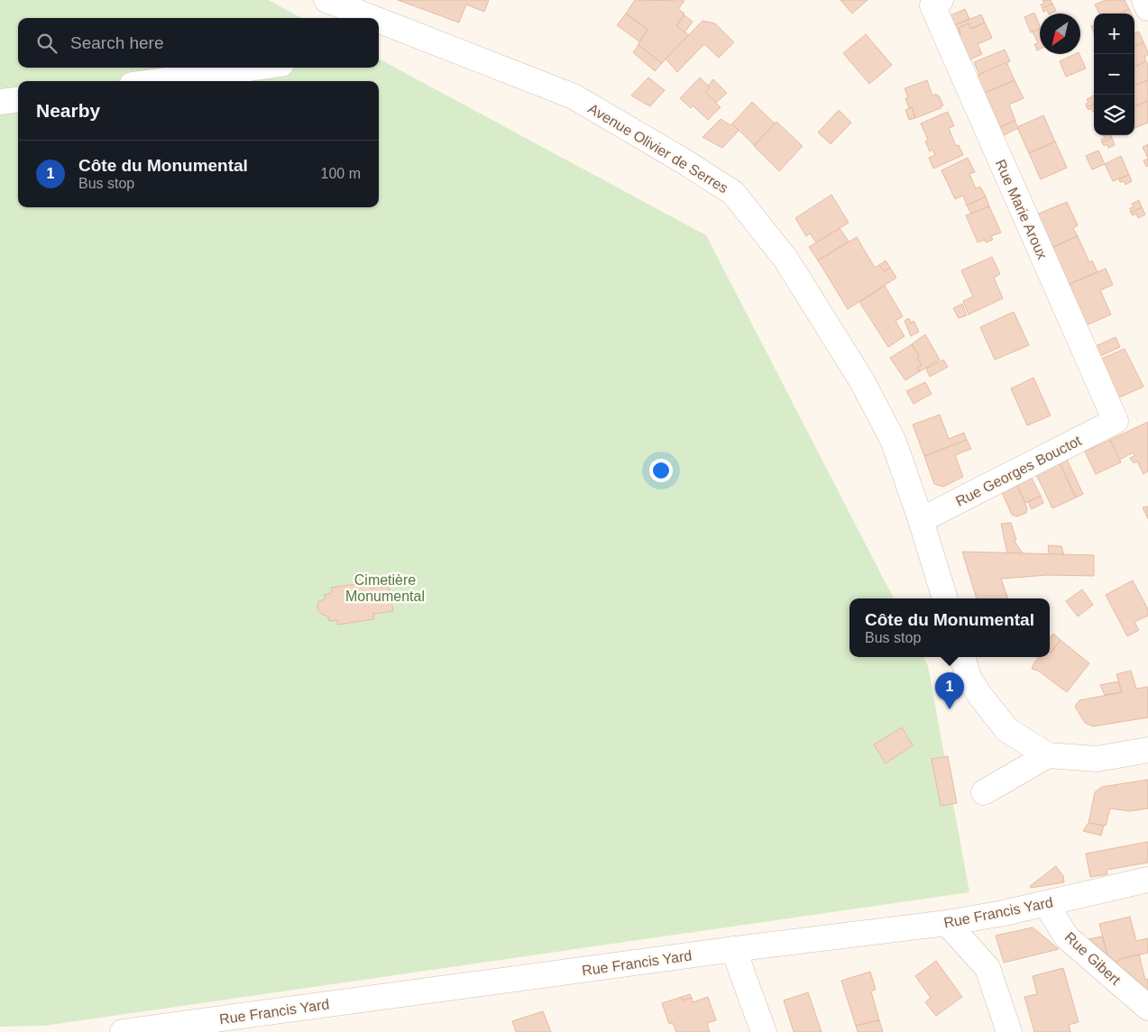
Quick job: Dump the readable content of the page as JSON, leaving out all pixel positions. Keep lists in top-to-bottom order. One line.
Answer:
{"streets":{"street":["Avenue Olivier de Serres","Rue Marie Aroux","Rue Georges Bouctot","Rue Francis Yard","Rue Gibert"]},"crossings":[["Avenue Olivier de Serres","Rue Georges Bouctot"],["Rue Marie Aroux","Rue Georges Bouctot"],["Rue Francis Yard","Rue Gibert"]],"parks":["Cimetière Monumental"],"north":"bottom left","page":{"map_buttons":["+","−"],"search":"Search here","heading":"Nearby","list":[{"mark":"1","name":"Côte du Monumental","note":"Bus stop","value":"100 m"}],"popup":["Côte du Monumental","Bus stop"],"pins":"1"}}
